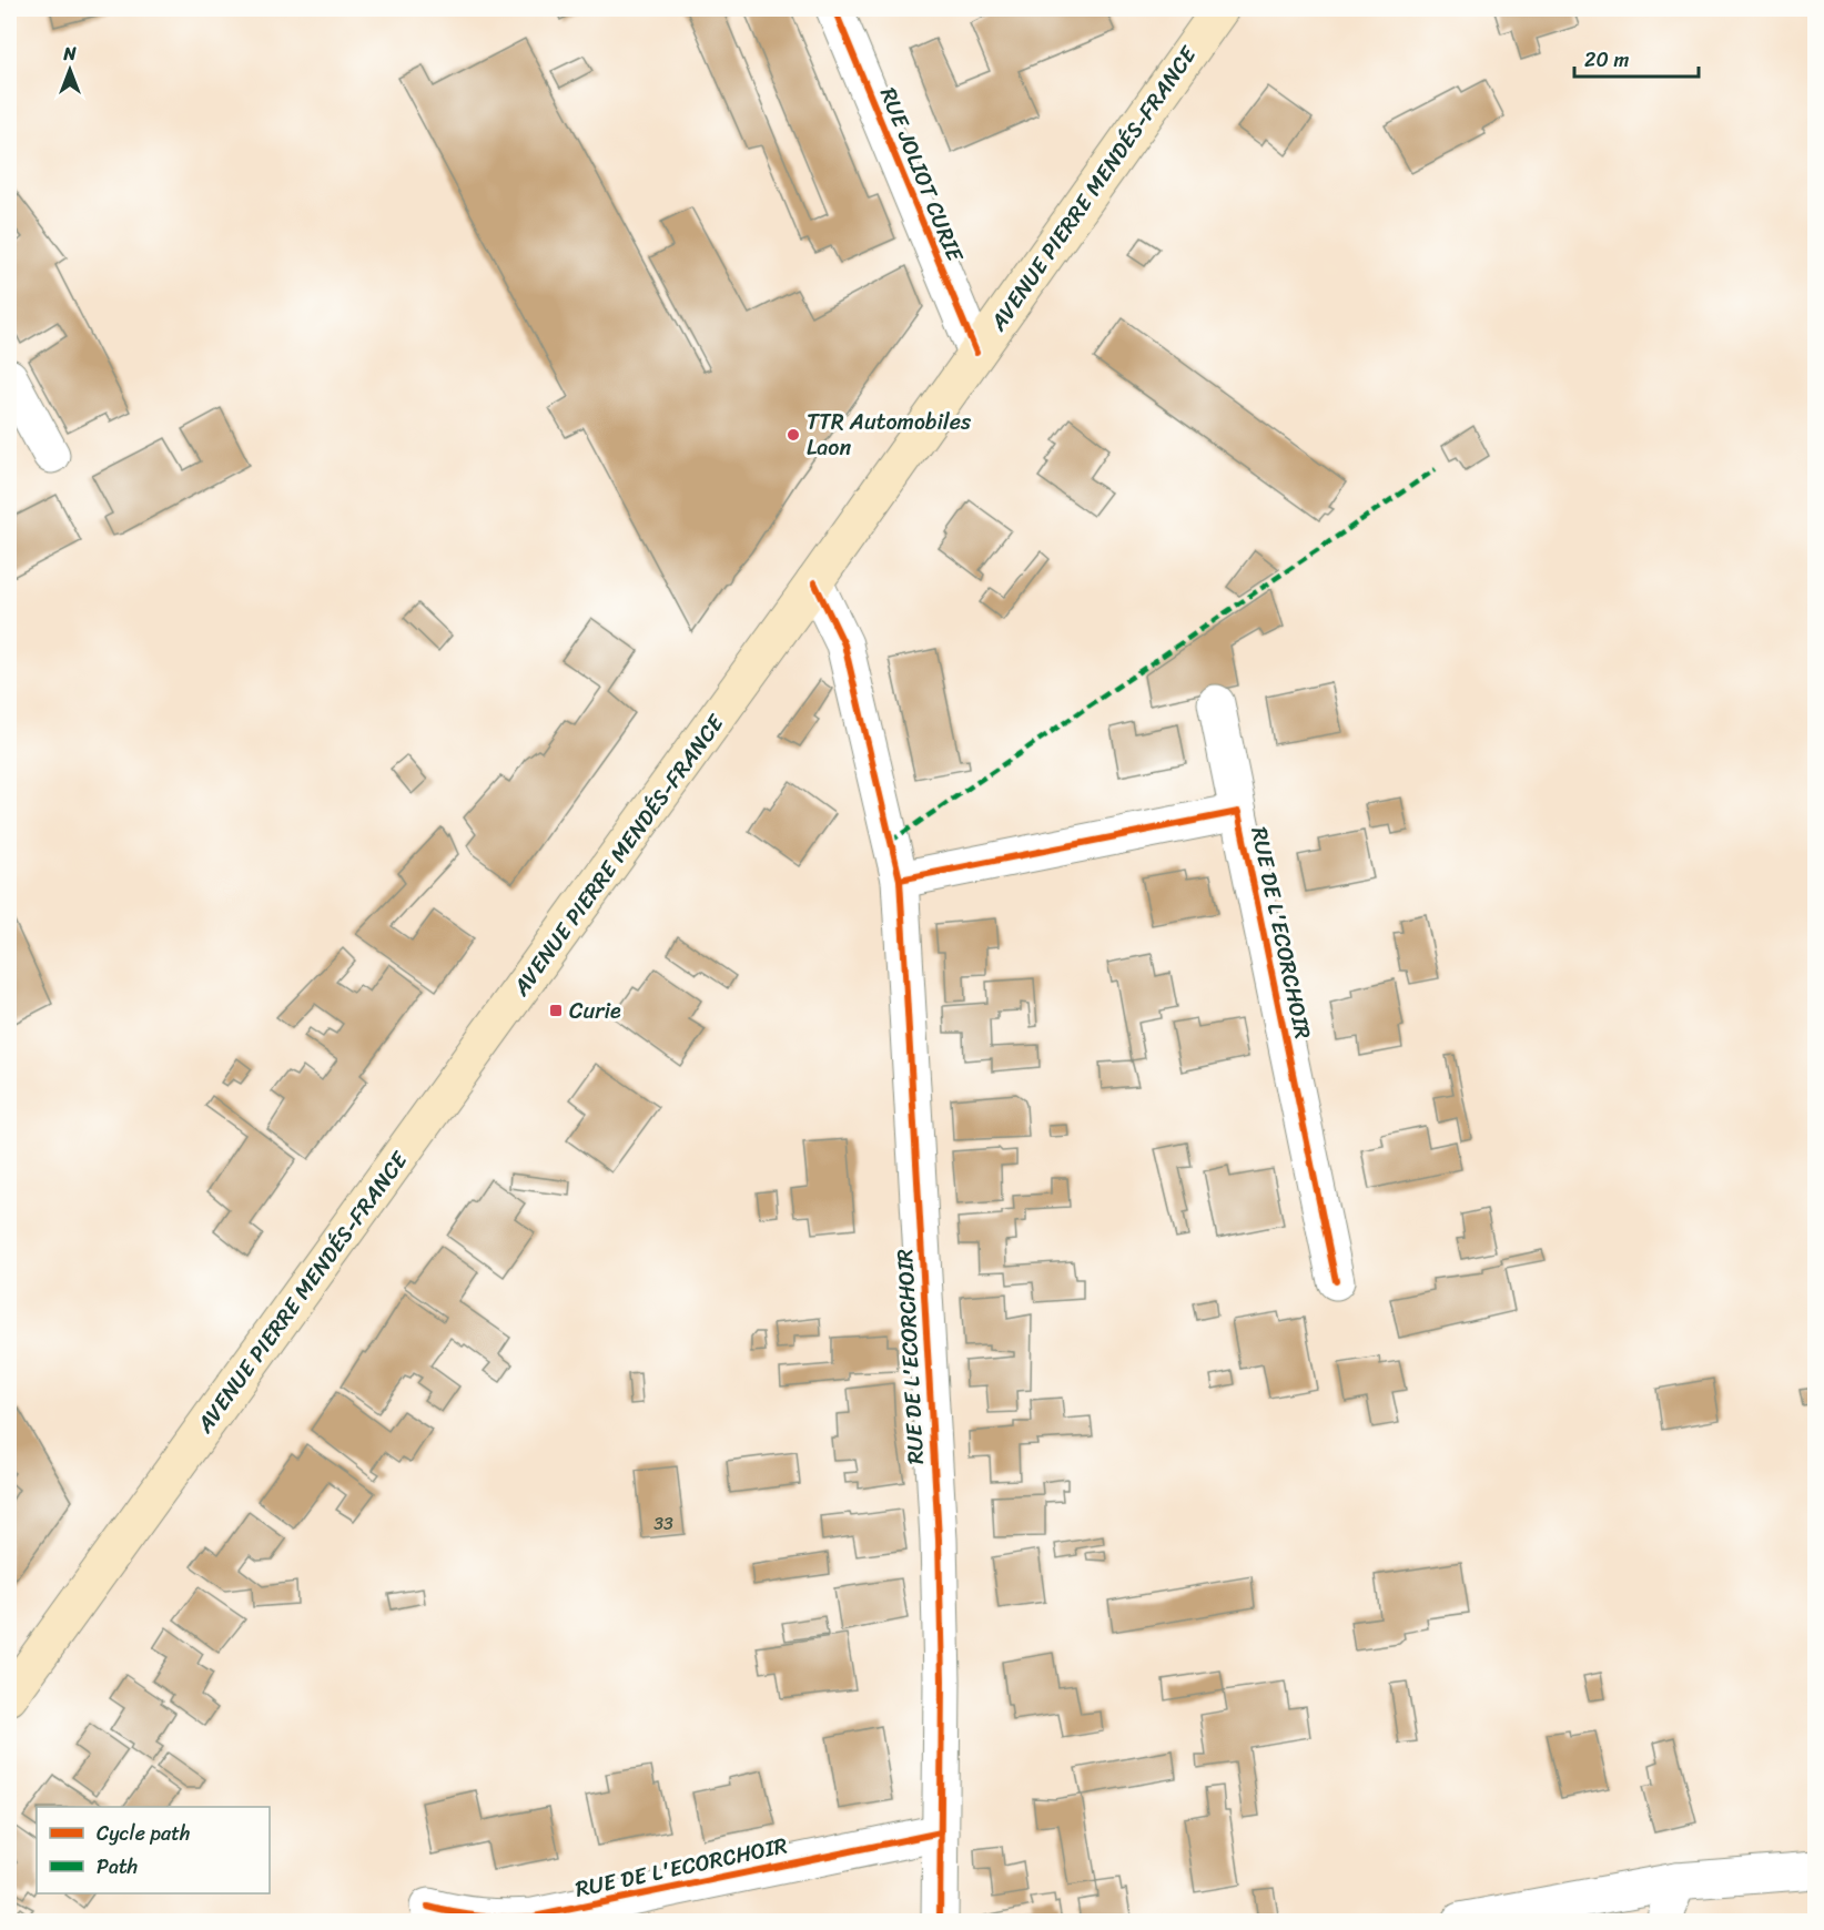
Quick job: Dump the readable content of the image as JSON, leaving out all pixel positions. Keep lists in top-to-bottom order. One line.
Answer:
{"streets":{"main road":["AVENUE PIERRE MENDÉS-FRANCE"],"street":["RUE JOLIOT CURIE","RUE DE L'ECORCHOIR"]},"crossings":[["RUE JOLIOT CURIE","AVENUE PIERRE MENDÉS-FRANCE"],["AVENUE PIERRE MENDÉS-FRANCE","RUE DE L'ECORCHOIR"]],"places":{"other":["TTR Automobiles Laon"],"transit":["Curie"]},"house_numbers":["33"],"legend":["Cycle path","Path"],"scale_bar":"20 m","north":"top"}
